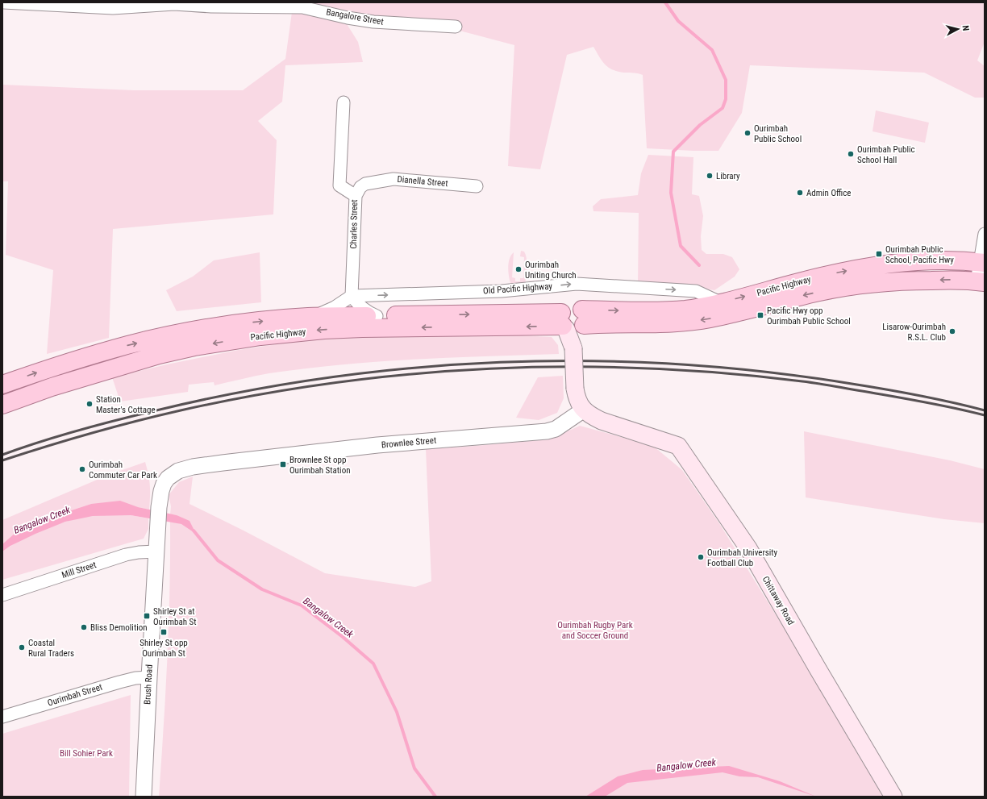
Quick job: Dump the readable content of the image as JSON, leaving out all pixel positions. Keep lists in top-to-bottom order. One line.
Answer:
{"streets":{"main road":["Pacific Highway","Chittaway Road"],"street":["Bangalore Street","Dianella Street","Charles Street","Old Pacific Highway","Brownlee Street","Mill Street","Brush Road","Ourimbah Street"]},"crossings":[["Dianella Street","Charles Street"],["Charles Street","Old Pacific Highway"],["Pacific Highway","Old Pacific Highway"],["Brownlee Street","Chittaway Road"],["Brownlee Street","Brush Road"],["Mill Street","Brush Road"],["Brush Road","Ourimbah Street"]],"one_way":["Old Pacific Highway"],"water":["Bangalow Creek"],"parks":["Ourimbah Rugby Park and Soccer Ground","Bill Sohier Park"],"places":{"other":["Ourimbah Public School","Ourimbah Public School Hall","Library","Admin Office","Ourimbah Uniting Church","Lisarow-Ourimbah R.S.L. Club","Station Master's Cottage","Ourimbah Commuter Car Park","Ourimbah University Football Club","Bliss Demolition","Coastal Rural Traders"],"transit":["Ourimbah Public School, Pacific Hwy","Pacific Hwy opp Ourimbah Public School","Brownlee St opp Ourimbah Station","Shirley St at Ourimbah St","Shirley St opp Ourimbah St"]},"north":"right"}
